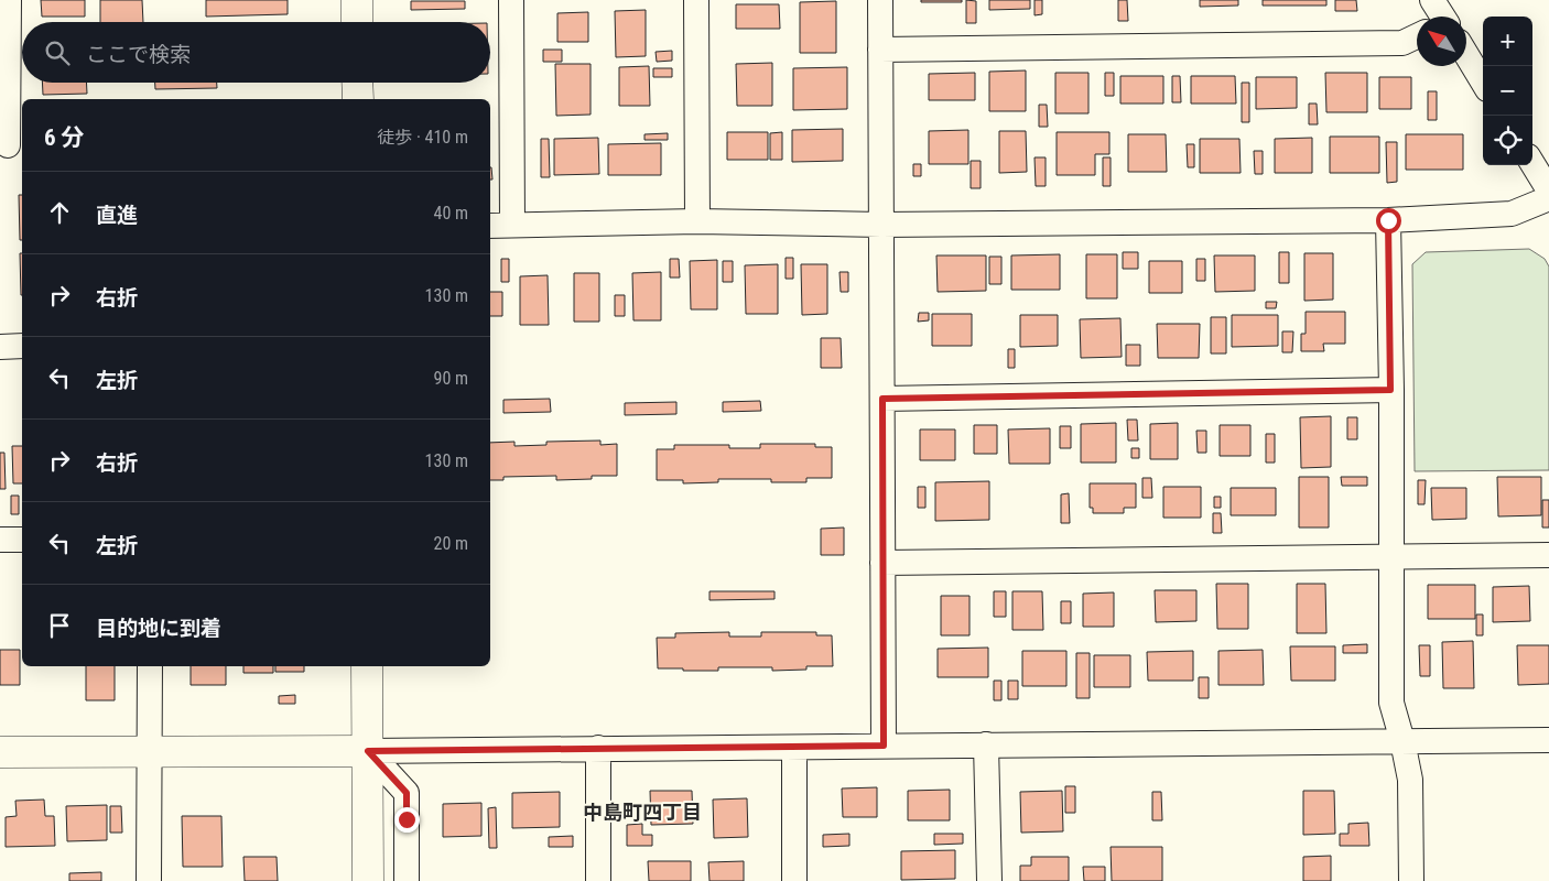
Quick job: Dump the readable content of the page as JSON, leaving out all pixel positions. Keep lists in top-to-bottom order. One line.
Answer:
{"districts":["中島町四丁目"],"north":"top left","page":{"map_buttons":["+","−"],"search":"ここで検索","heading":["6 分","徒歩 · 410 m"],"list":[["直進","40 m"],["右折","130 m"],["左折","90 m"],["右折","130 m"],["左折","20 m"],"目的地に到着"]}}
